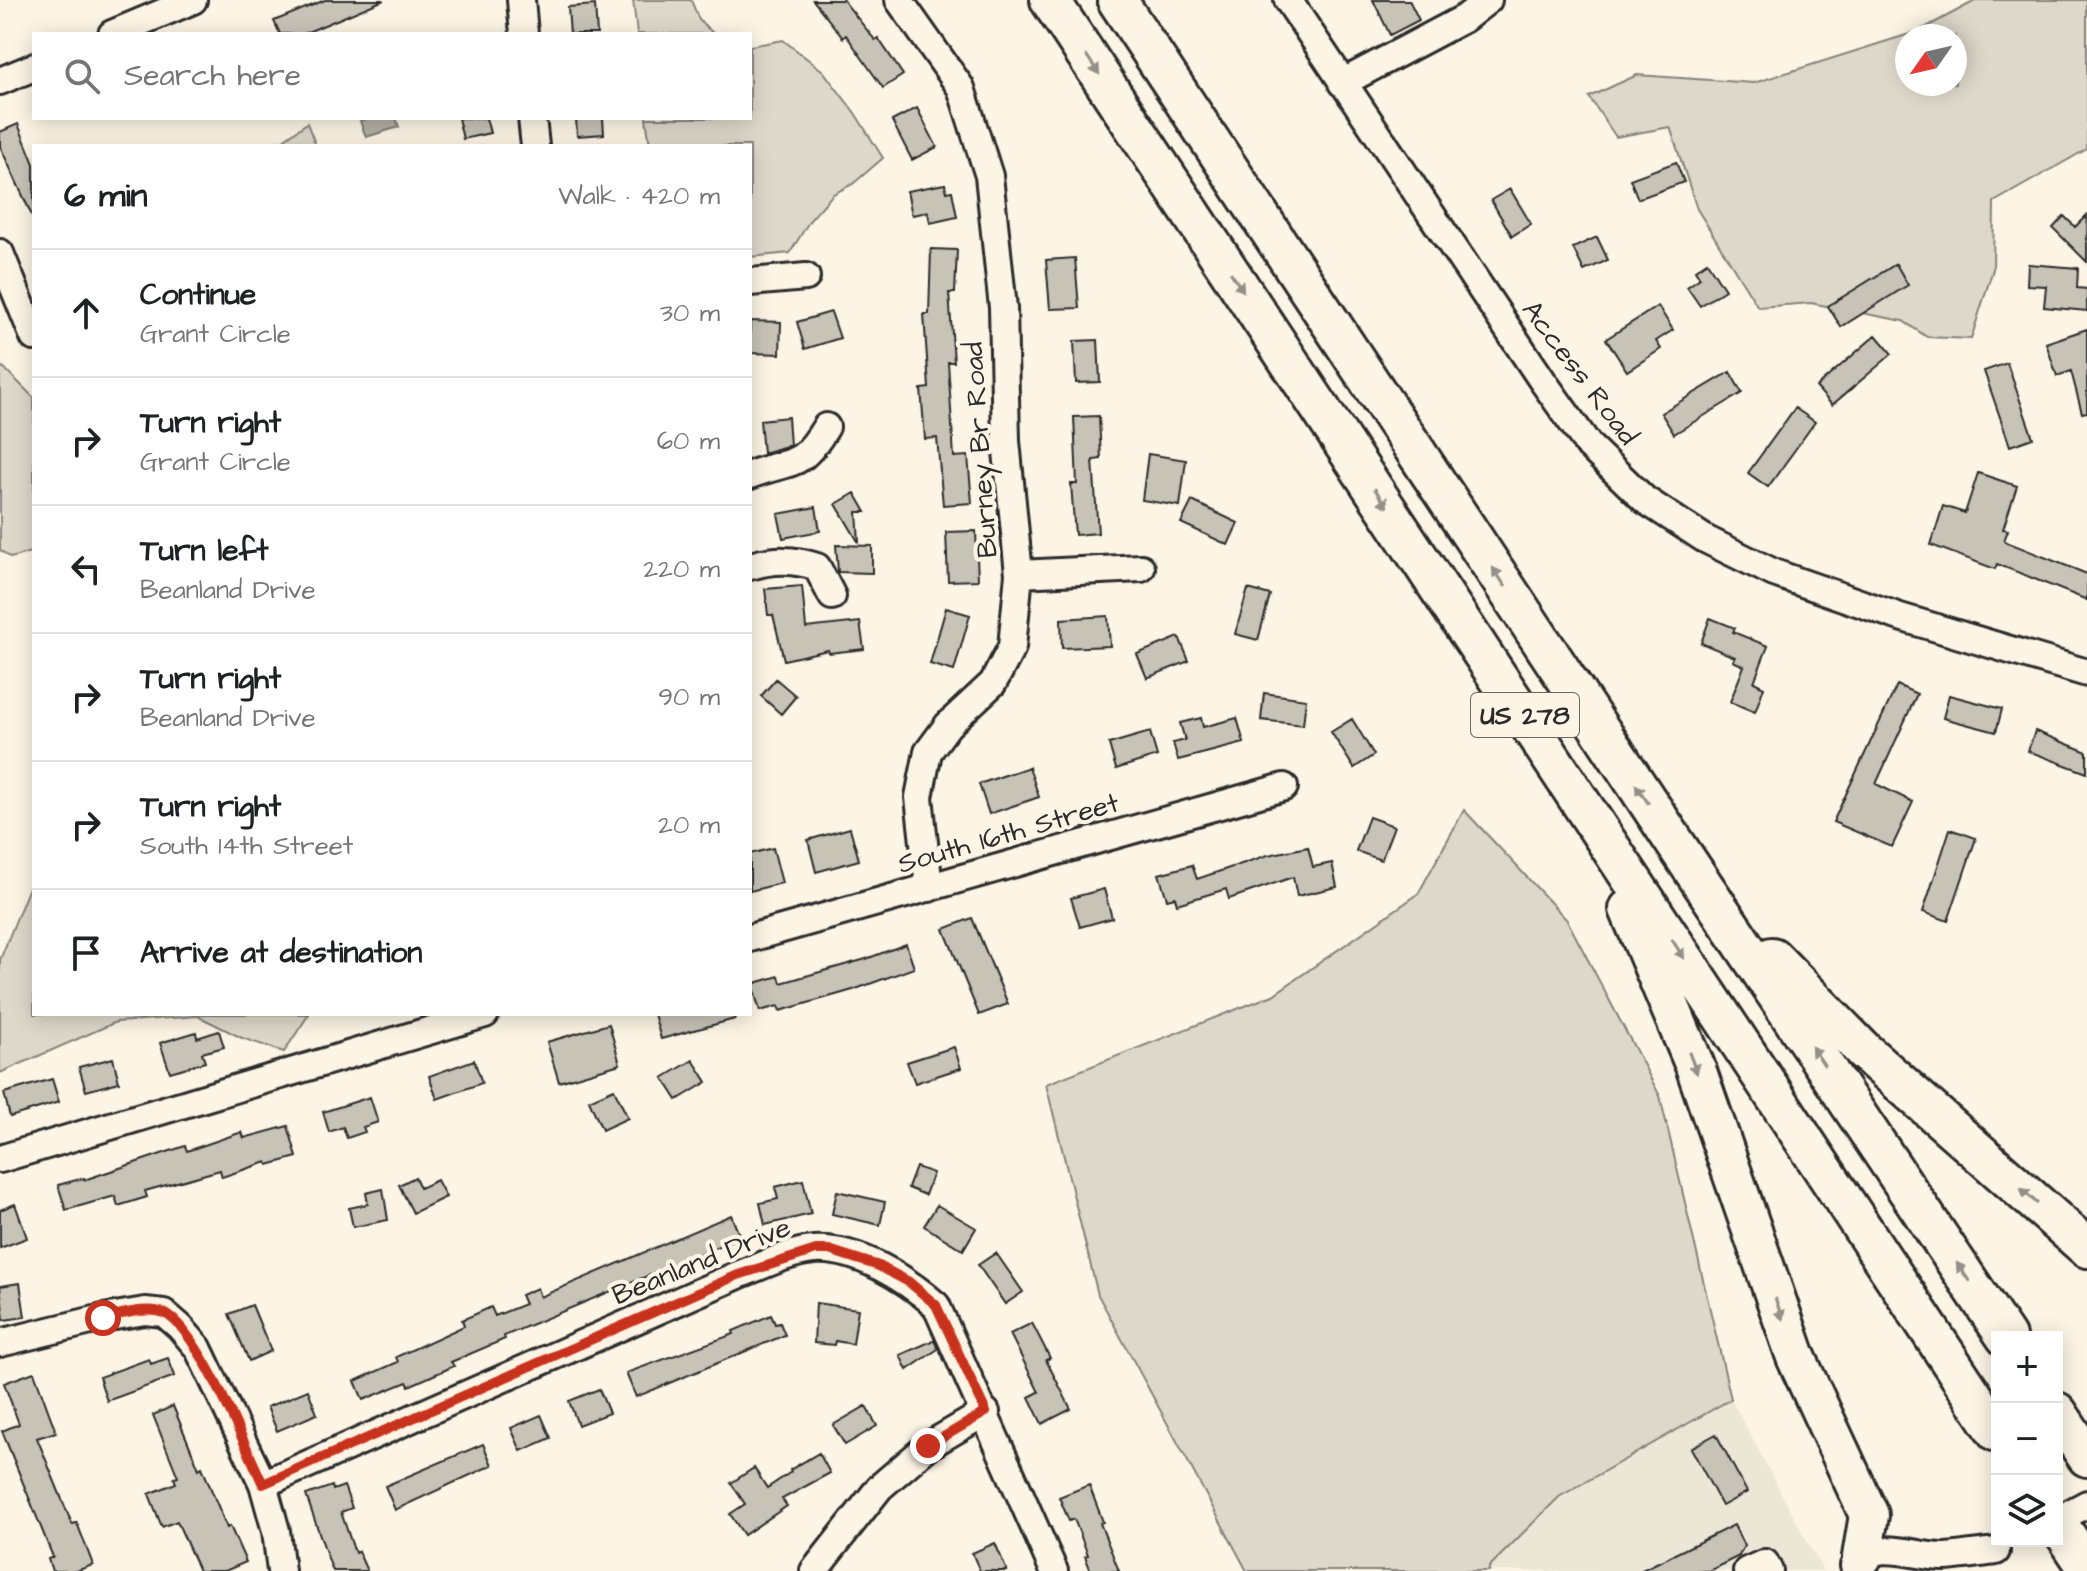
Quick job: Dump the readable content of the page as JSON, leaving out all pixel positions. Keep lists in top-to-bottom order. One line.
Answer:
{"streets":{"highway":["US 278"],"street":["Access Road","Burney Br Road","South 16th Street","Beanland Drive"]},"crossings":[["Burney Br Road","South 16th Street"]],"north":"bottom left","page":{"search":"Search here","heading":["6 min","Walk · 420 m"],"list":[["Continue","Grant Circle","30 m"],["Turn right","Grant Circle","60 m"],["Turn left","Beanland Drive","220 m"],["Turn right","Beanland Drive","90 m"],["Turn right","South 14th Street","20 m"],"Arrive at destination"],"map_buttons":["+","−"]}}
